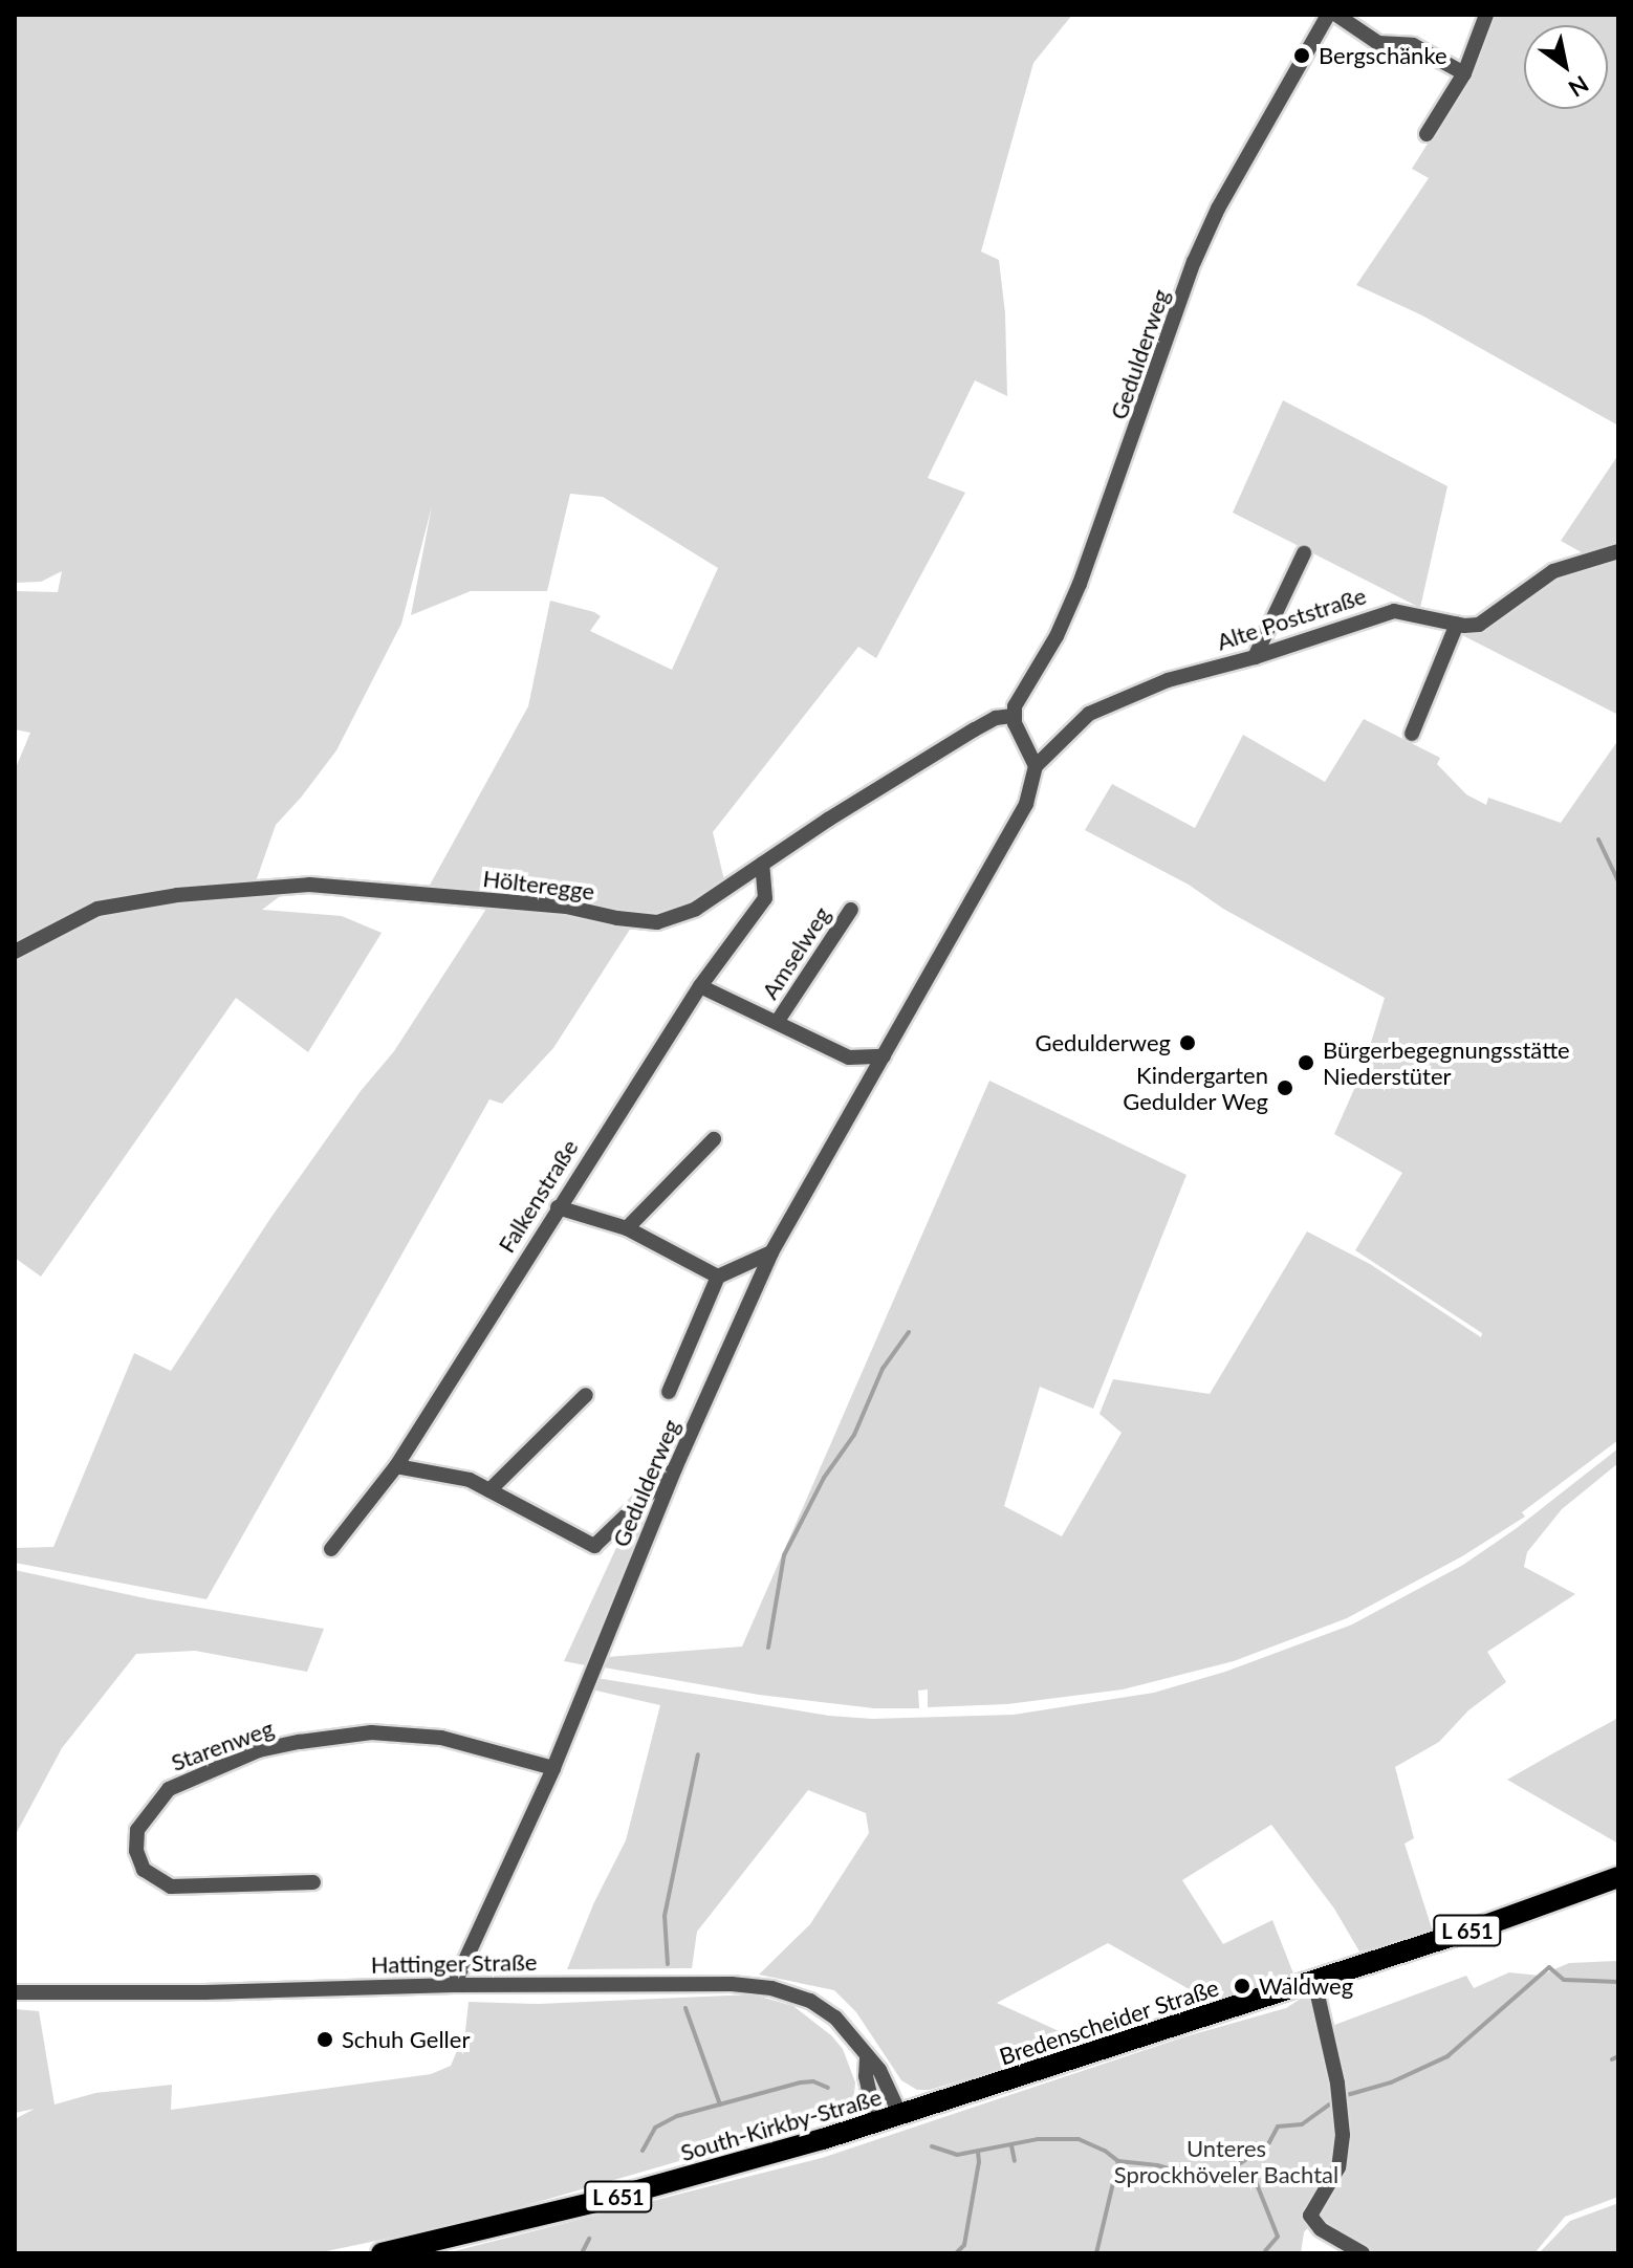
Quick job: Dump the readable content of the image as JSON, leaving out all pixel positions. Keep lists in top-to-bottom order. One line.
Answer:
{"streets":{"main road":["L 651","Bredenscheider Straße","South-Kirkby-Straße"],"street":["Gedulderweg","Alte Poststraße","Hölteregge","Amselweg","Falkenstraße","Starenweg","Hattinger Straße"]},"crossings":[["Gedulderweg","Alte Poststraße"],["Gedulderweg","Hölteregge"],["Gedulderweg","Amselweg"],["Gedulderweg","Starenweg"],["Gedulderweg","Hattinger Straße"],["Hölteregge","Falkenstraße"],["Amselweg","Falkenstraße"],["Hattinger Straße","Bredenscheider Straße"],["Hattinger Straße","South-Kirkby-Straße"],["Bredenscheider Straße","South-Kirkby-Straße"]],"parks":["Unteres Sprockhöveler Bachtal"],"places":["Bergschänke","Gedulderweg","Bürgerbegegnungsstätte Niederstüter","Kindergarten Gedulder Weg","Waldweg","Schuh Geller"],"north":"bottom right"}
